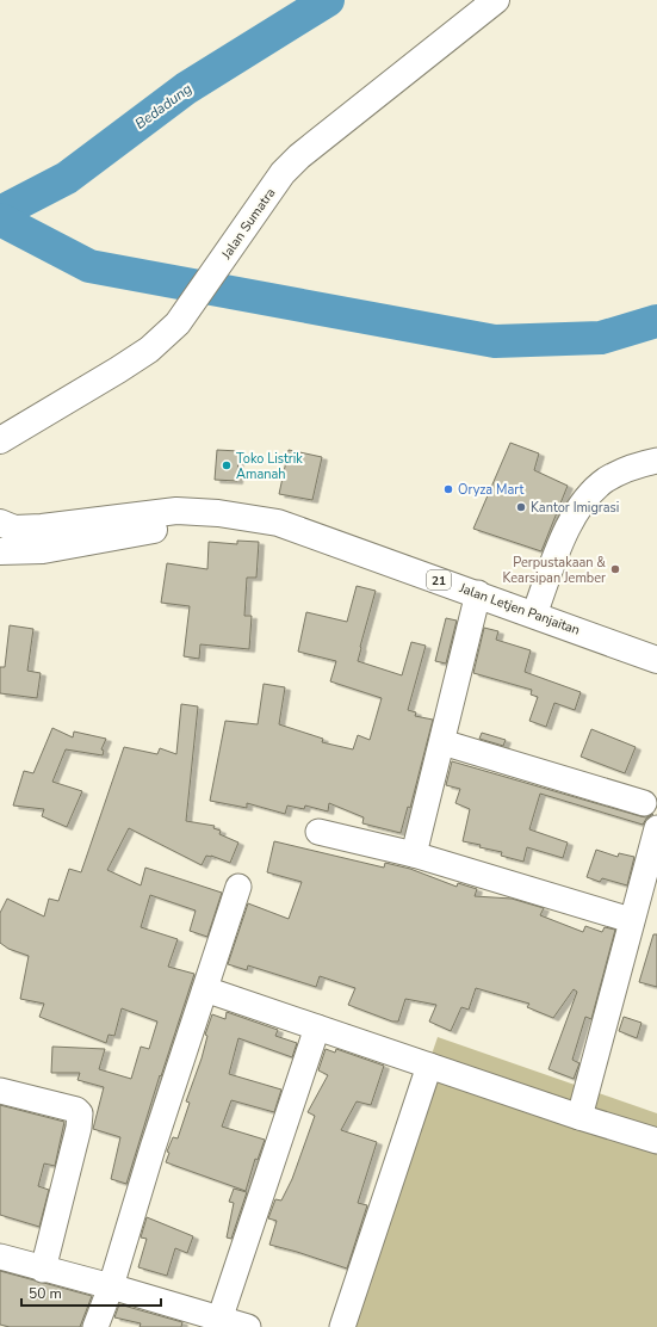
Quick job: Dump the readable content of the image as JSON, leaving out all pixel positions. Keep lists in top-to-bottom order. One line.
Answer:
{"streets":{"main road":["Jalan Sumatra","21","Jalan Letjen Panjaitan"]},"crossings":[["21","Jalan Letjen Panjaitan"]],"water":["Bedadung"],"places":["Toko Listrik Amanah","Oryza Mart","Kantor Imigrasi","Perpustakaan & Kearsipan Jember"],"scale_bar":"50 m"}
